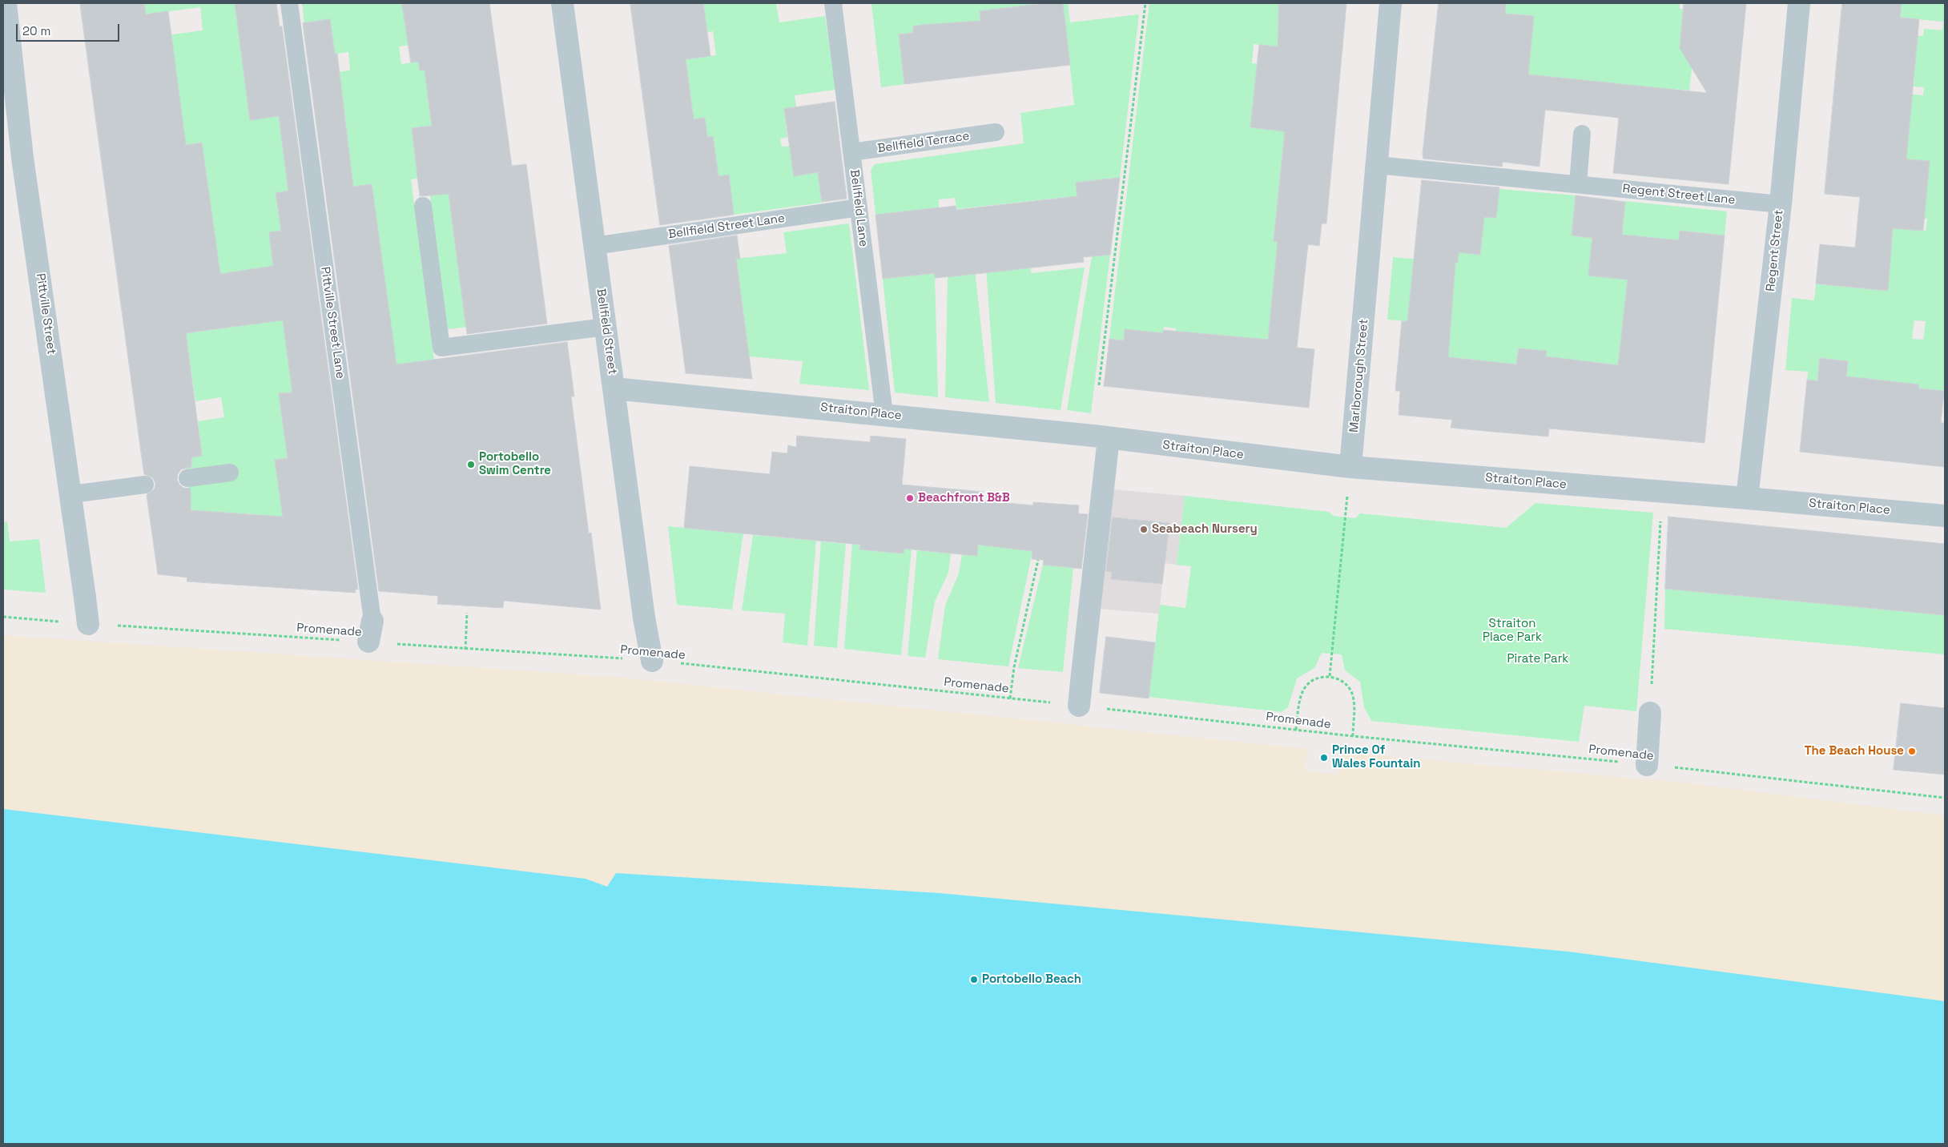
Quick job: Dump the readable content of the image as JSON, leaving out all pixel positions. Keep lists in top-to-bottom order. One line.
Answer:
{"streets":{"street":["Regent Street","Pittville Street","Pittville Street Lane","Bellfield Street","Marlborough Street","Straiton Place"],"lane":["Bellfield Terrace","Regent Street Lane","Bellfield Lane","Bellfield Street Lane"],"path":["Promenade"]},"crossings":[["Bellfield Terrace","Bellfield Lane"],["Regent Street Lane","Regent Street"],["Regent Street Lane","Marlborough Street"],["Bellfield Lane","Bellfield Street Lane"],["Bellfield Lane","Straiton Place"],["Bellfield Street Lane","Bellfield Street"],["Regent Street","Straiton Place"],["Pittville Street","Promenade"],["Pittville Street Lane","Promenade"],["Bellfield Street","Straiton Place"],["Bellfield Street","Promenade"],["Marlborough Street","Straiton Place"]],"parks":["Straiton Place Park","Pirate Park"],"places":["Portobello Swim Centre","Beachfront B&B","Seabeach Nursery","The Beach House","Prince Of Wales Fountain","Portobello Beach"],"scale_bar":"20 m"}
